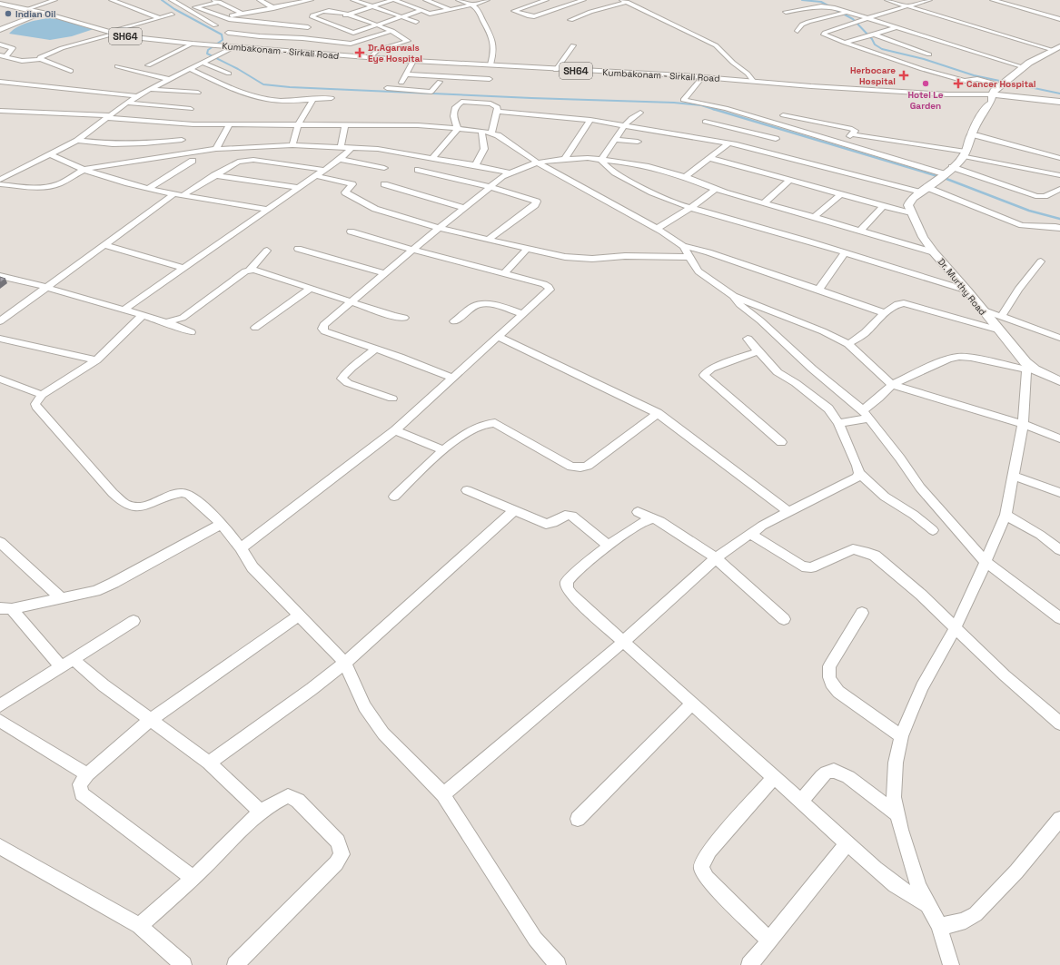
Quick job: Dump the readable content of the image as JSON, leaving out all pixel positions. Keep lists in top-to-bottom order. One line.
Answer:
{"streets":{"highway":["Kumbakonam - Sirkali Road"],"main road":["SH64","Dr. Murthy Road"]},"places":{"other":["Indian Oil","Hotel Le Garden"],"health":["Dr.Agarwals Eye Hospital","Herbocare Hospital","Cancer Hospital"]}}
